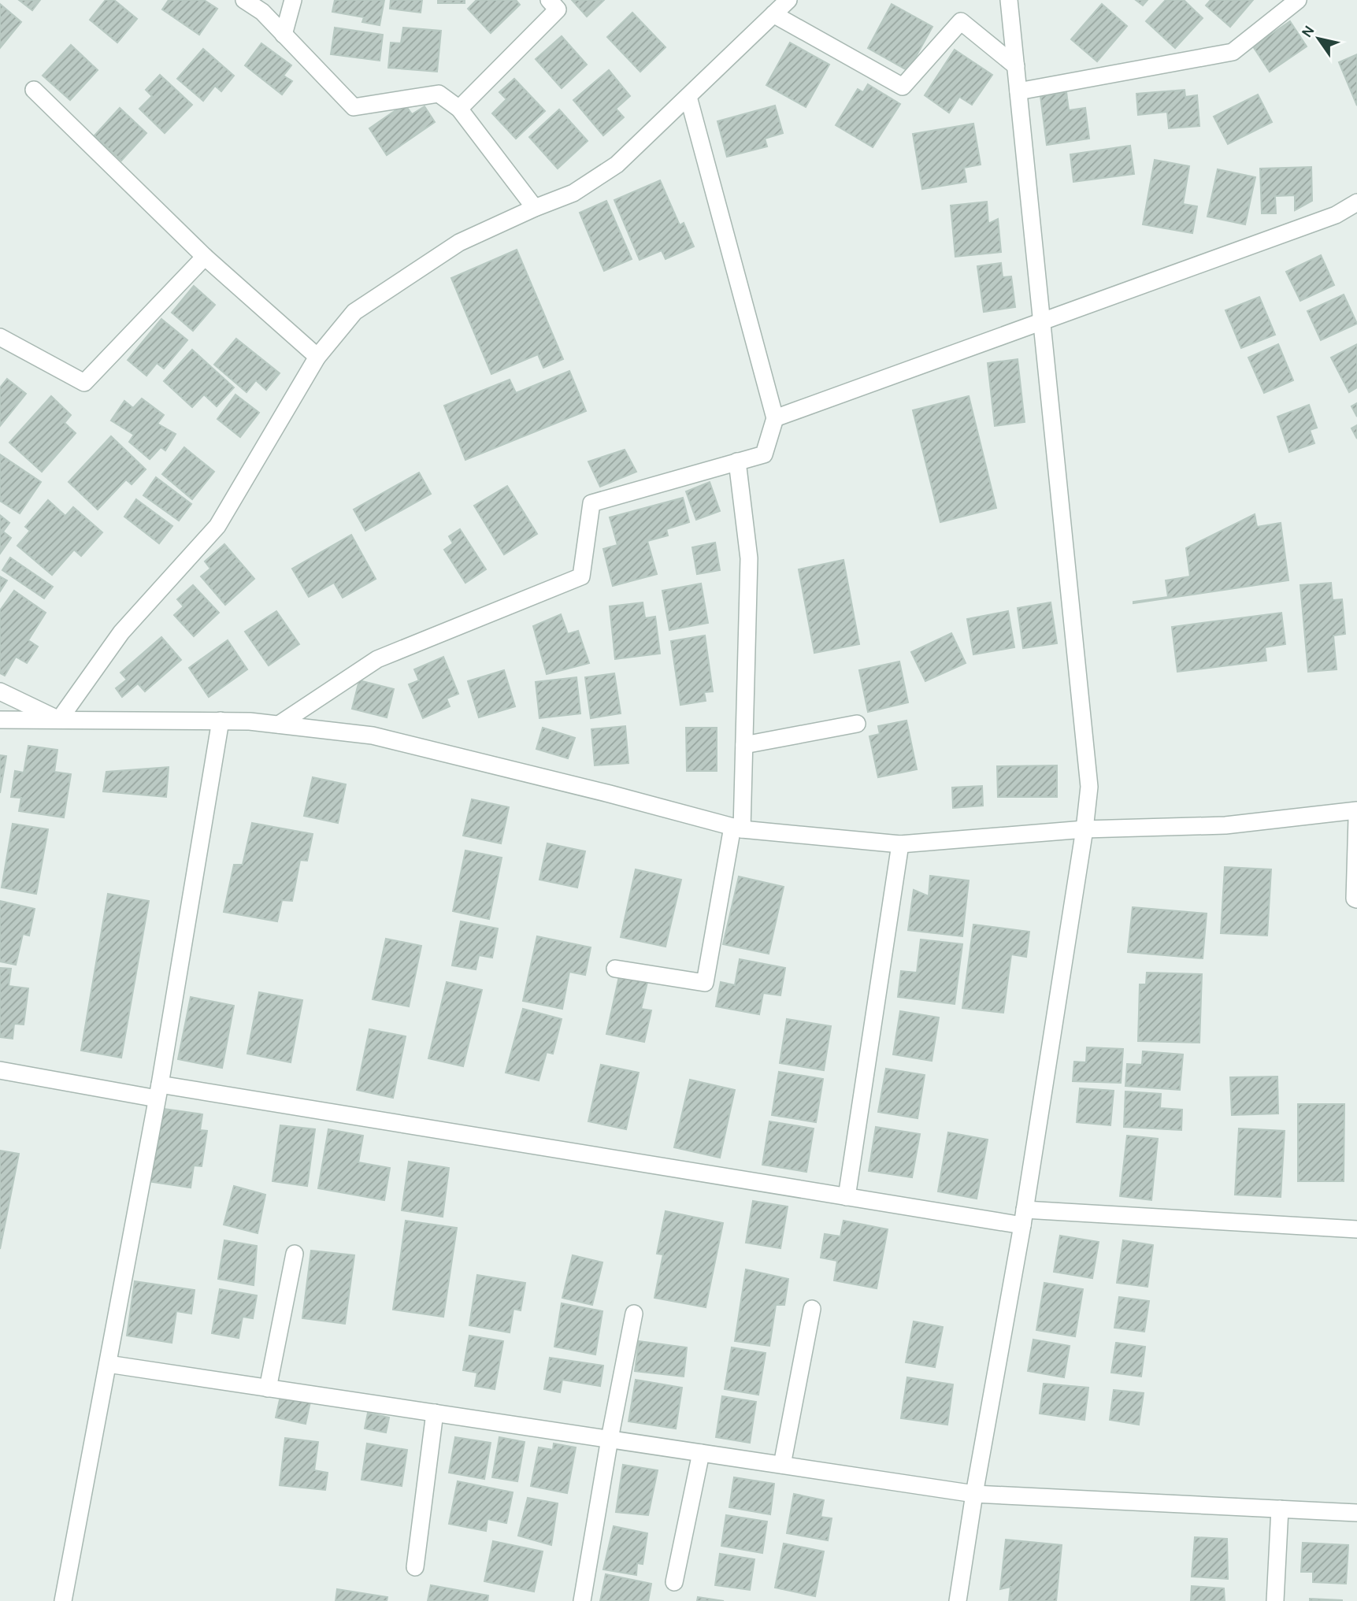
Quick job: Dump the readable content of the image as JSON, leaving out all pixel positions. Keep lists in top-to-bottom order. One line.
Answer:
{"north":"top left"}
